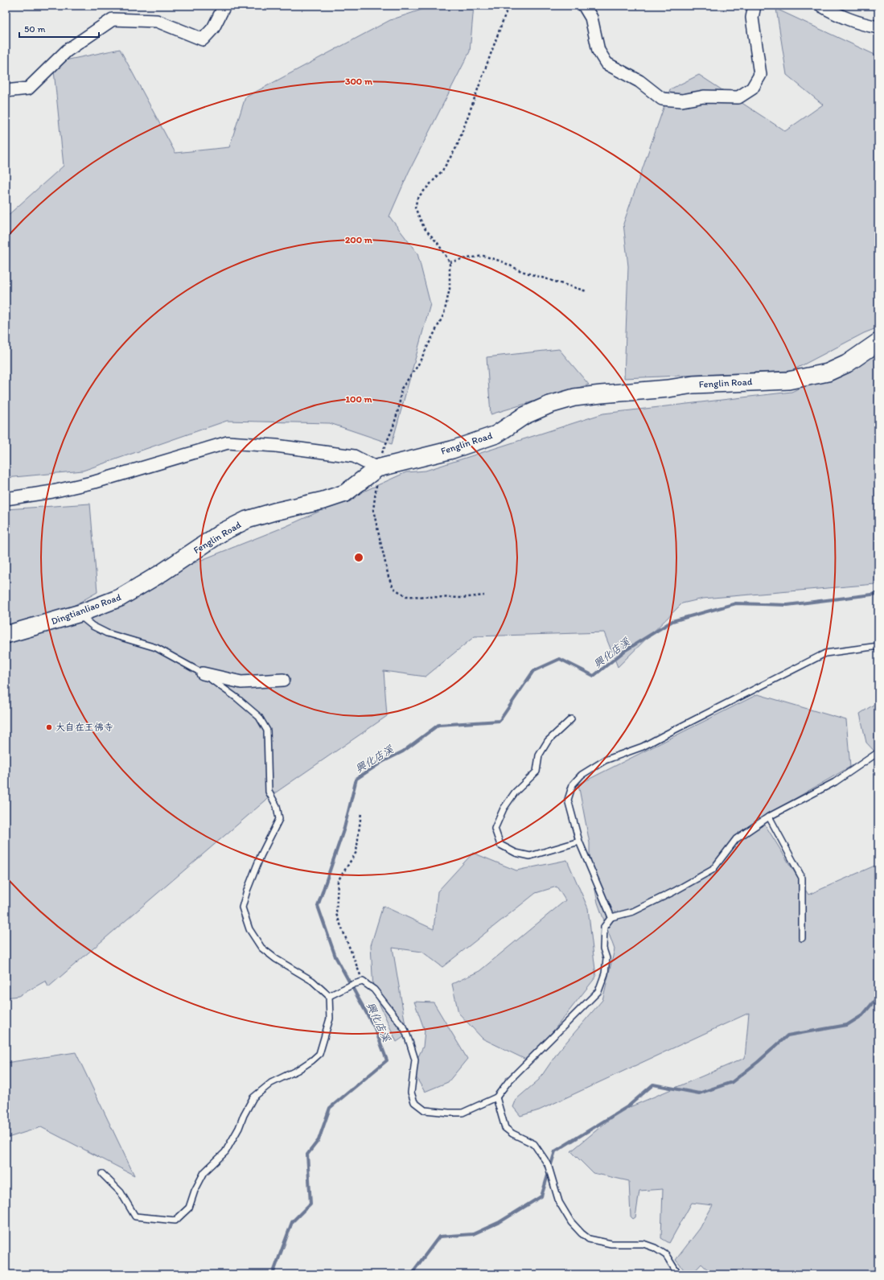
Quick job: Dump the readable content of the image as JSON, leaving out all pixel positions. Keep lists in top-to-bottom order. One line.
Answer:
{"streets":{"street":["Fenglin Road","Dingtianliao Road"]},"crossings":[["Fenglin Road","Dingtianliao Road"]],"water":["興化店溪"],"places":["大自在王佛寺"],"scale_bar":"50 m","rings":["300 m","200 m","100 m"]}
